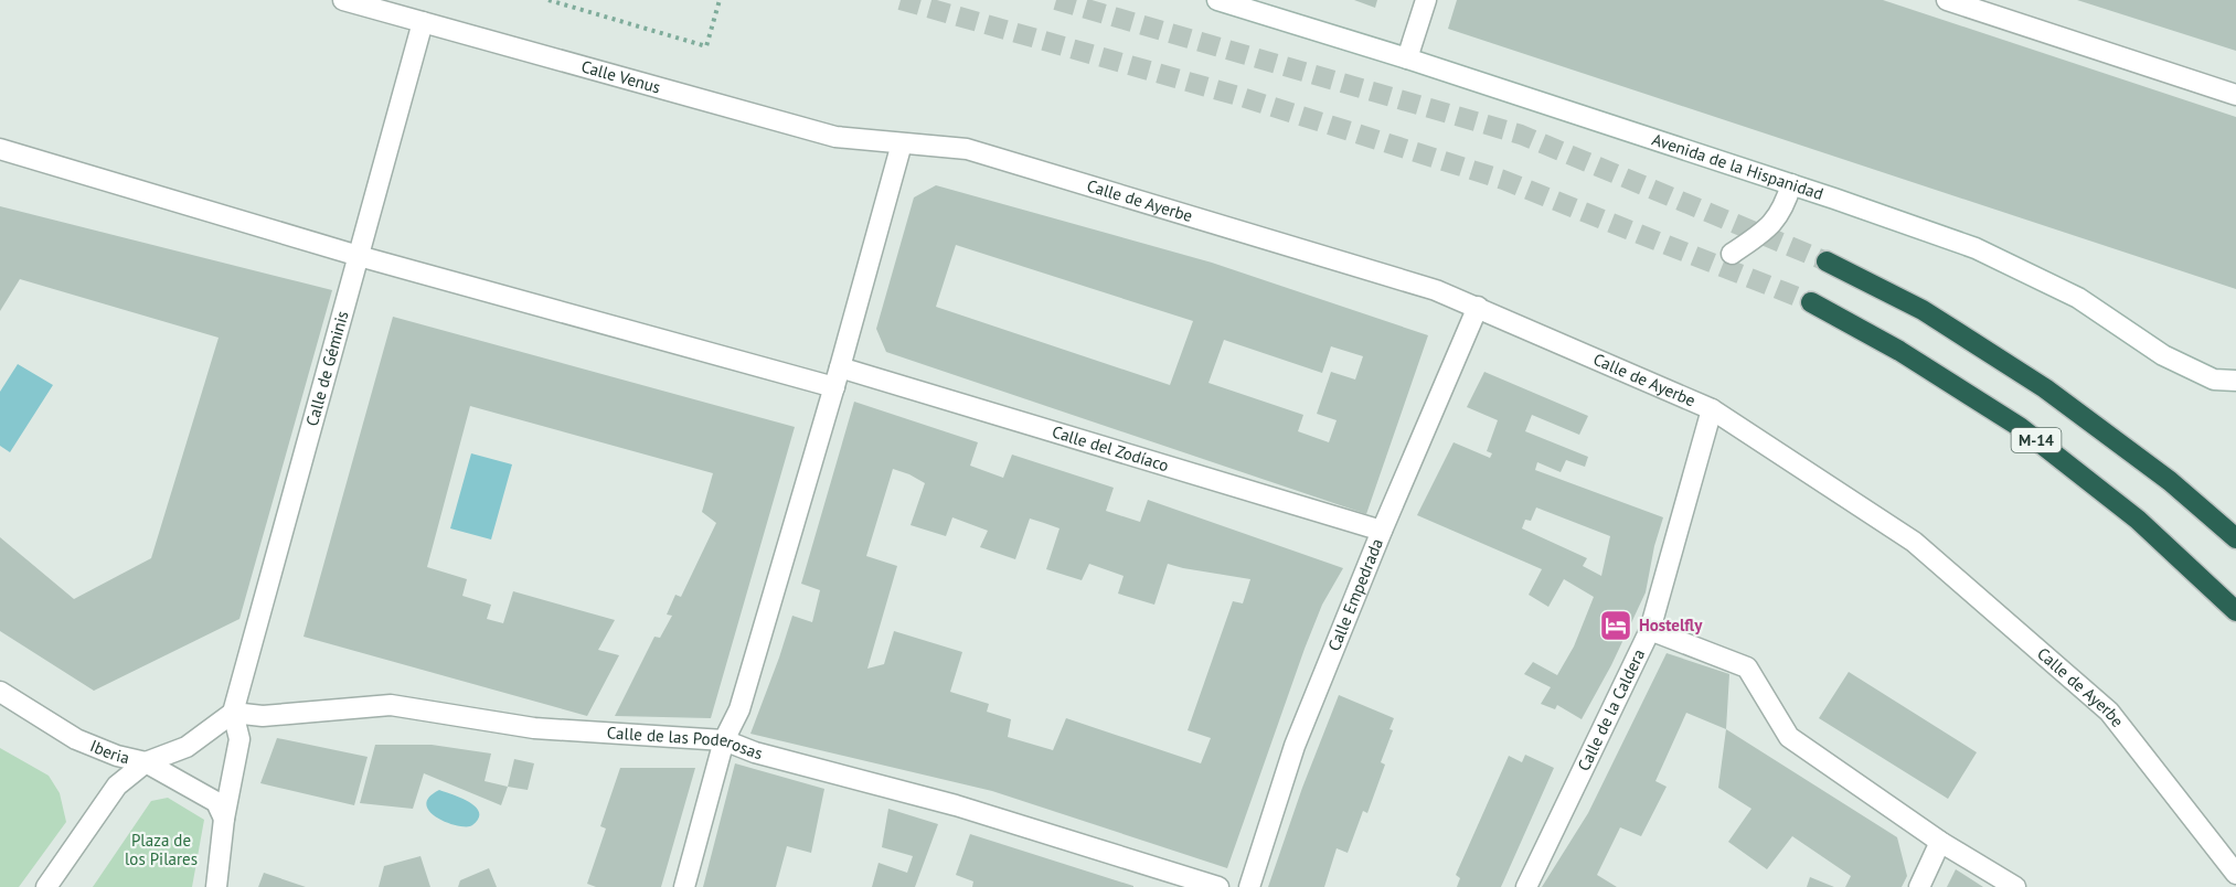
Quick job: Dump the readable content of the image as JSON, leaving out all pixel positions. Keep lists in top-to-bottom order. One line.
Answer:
{"streets":{"highway":["M-14"],"street":["Calle Venus","Avenida de la Hispanidad","Calle de Ayerbe","Calle de Géminis","Calle del Zodíaco","Calle Empedrada","Calle de la Caldera","Calle de las Poderosas","Iberia"]},"crossings":[["Calle Venus","Calle de Ayerbe"],["Calle Venus","Calle de Géminis"],["Calle de Ayerbe","Calle Empedrada"],["Calle de Ayerbe","Calle de la Caldera"],["Calle de Géminis","Calle del Zodíaco"],["Calle de Géminis","Calle de las Poderosas"],["Calle del Zodíaco","Calle Empedrada"]],"parks":["Plaza de los Pilares"],"places":{"hotel":["Hostelfly"]}}
